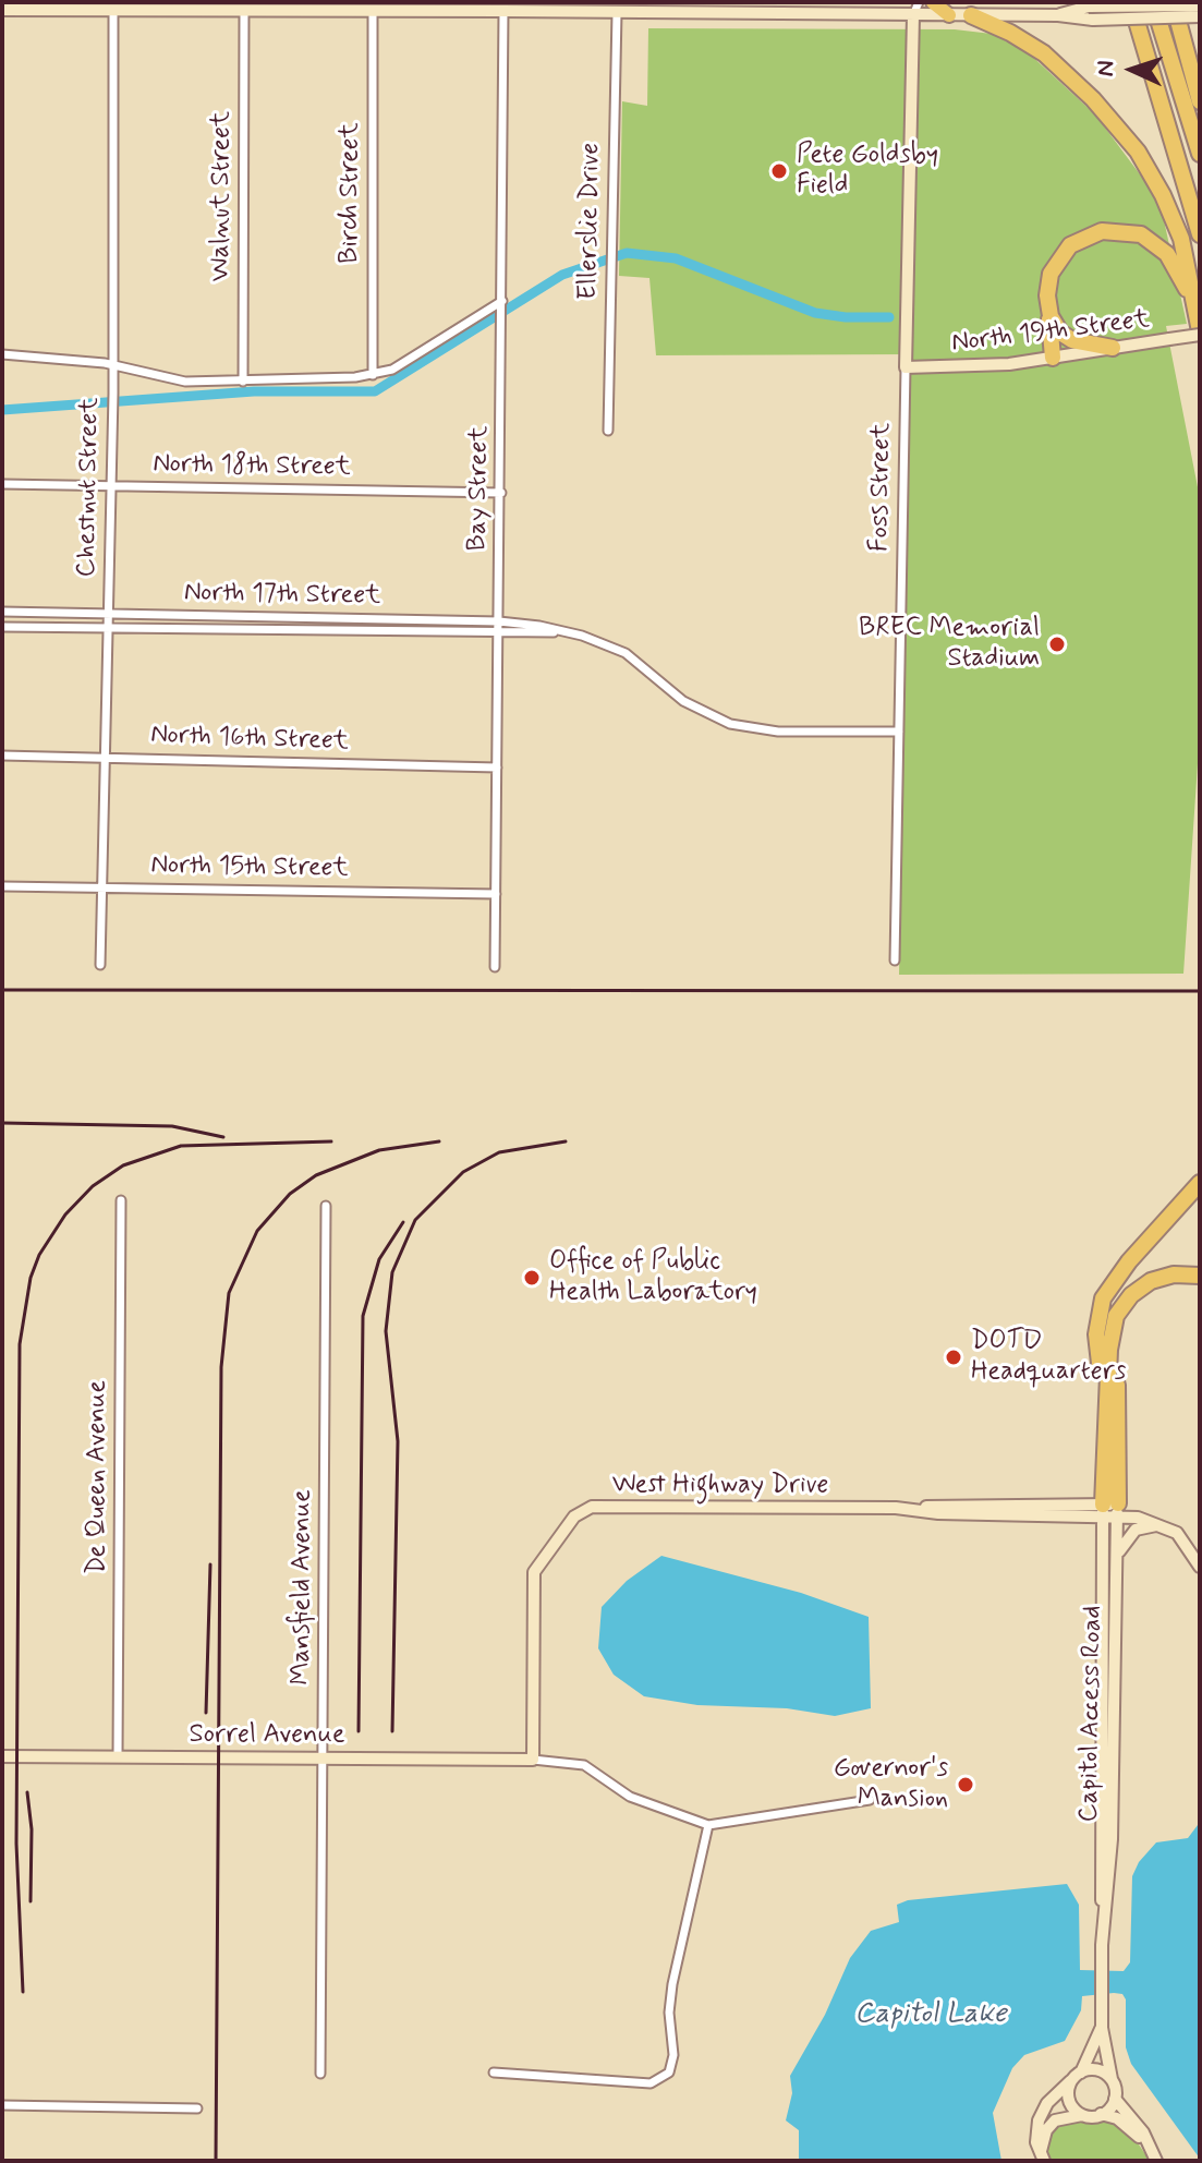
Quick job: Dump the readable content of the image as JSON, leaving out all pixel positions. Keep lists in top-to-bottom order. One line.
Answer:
{"streets":{"street":["Birch Street","Walnut Street","Ellerslie Drive","North 19th Street","North 18th Street","Chestnut Street","Foss Street","Bay Street","North 17th Street","North 16th Street","North 15th Street","De Queen Avenue","West Highway Drive","Mansfield Avenue","Capitol Access Road","Sorrel Avenue"]},"crossings":[["North 19th Street","Foss Street"],["North 18th Street","Chestnut Street"],["North 18th Street","Bay Street"],["Chestnut Street","North 17th Street"],["Chestnut Street","North 16th Street"],["Chestnut Street","North 15th Street"],["Foss Street","North 17th Street"],["Bay Street","North 17th Street"],["Bay Street","North 16th Street"],["Bay Street","North 15th Street"],["De Queen Avenue","Sorrel Avenue"],["West Highway Drive","Capitol Access Road"],["West Highway Drive","Sorrel Avenue"],["Mansfield Avenue","Sorrel Avenue"]],"water":["Capitol Lake"],"places":["Pete Goldsby Field","BREC Memorial Stadium","Office of Public Health Laboratory","DOTD Headquarters","Governor's Mansion"],"north":"left"}
